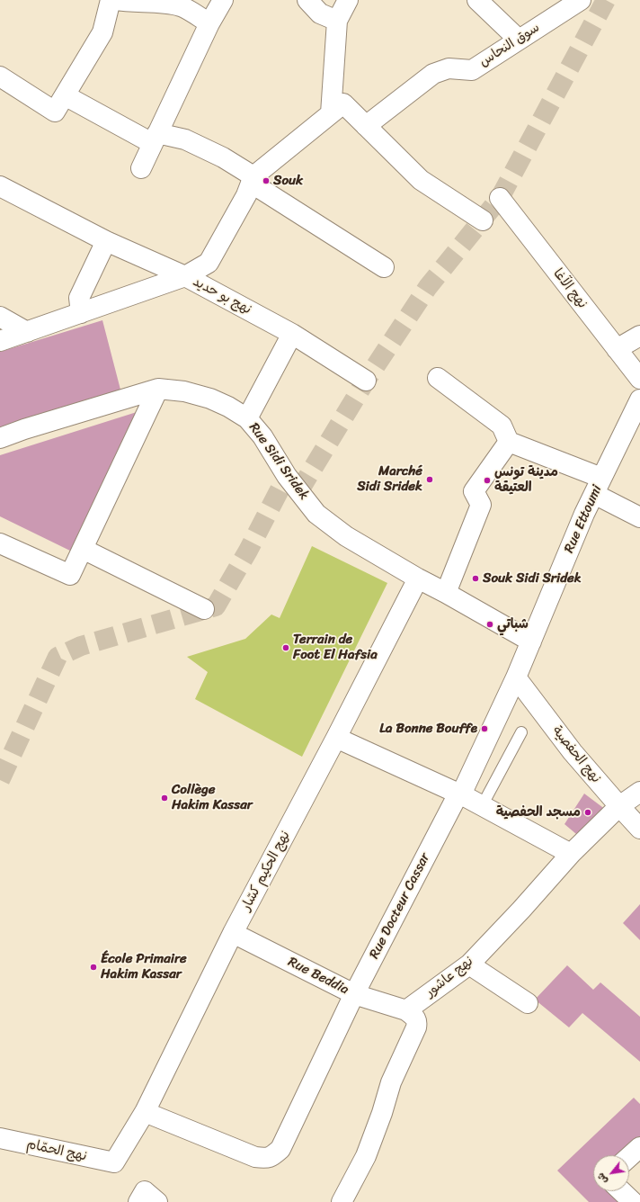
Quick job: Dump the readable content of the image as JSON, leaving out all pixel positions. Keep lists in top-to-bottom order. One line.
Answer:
{"streets":{"street":["سوق النحاس","نهج الآغا","نهج بو حديد","Rue Sidi Sridek","Rue Ettoumi","نهج الحفصية","نهج الحكيم كسّار","Rue Docteur Cassar","Rue Beddia","نهج عاشور","نهج الحمّام"]},"crossings":[["Rue Sidi Sridek","Rue Ettoumi"],["Rue Sidi Sridek","نهج الحكيم كسّار"],["Rue Sidi Sridek","Rue Docteur Cassar"],["Rue Ettoumi","Rue Docteur Cassar"],["نهج الحفصية","Rue Docteur Cassar"],["نهج الحفصية","نهج عاشور"],["نهج الحكيم كسّار","Rue Docteur Cassar"],["نهج الحكيم كسّار","Rue Beddia"],["نهج الحكيم كسّار","نهج الحمّام"],["Rue Docteur Cassar","Rue Beddia"],["Rue Beddia","نهج عاشور"]],"places":["Souk","Marché Sidi Sridek","مدينة تونس العتيقة","Souk Sidi Sridek","شباتي","Terrain de Foot El Hafsia","La Bonne Bouffe","Collège Hakim Kassar","مسجد الحفصية","École Primaire Hakim Kassar"],"north":"bottom left"}
